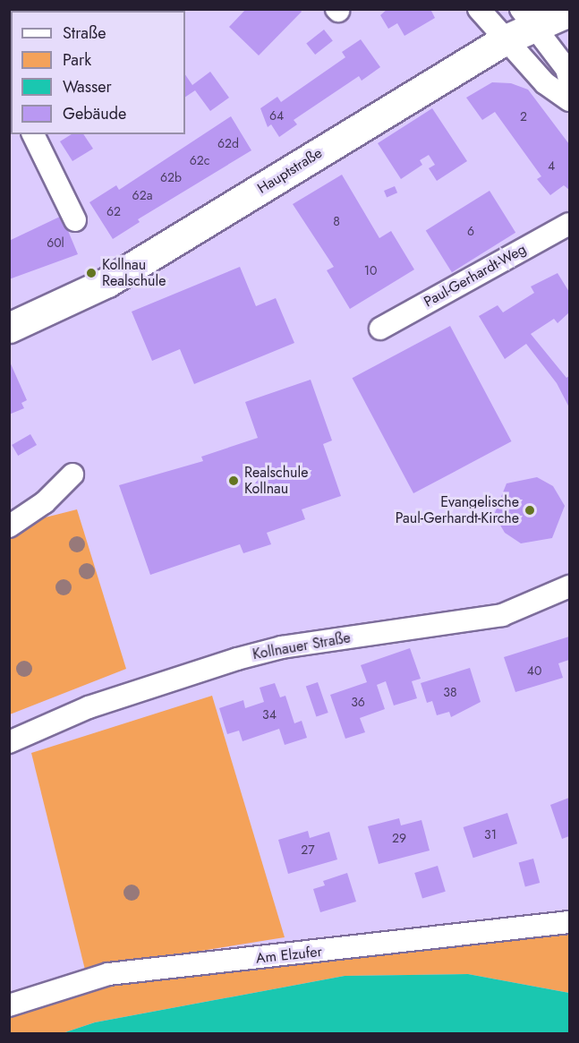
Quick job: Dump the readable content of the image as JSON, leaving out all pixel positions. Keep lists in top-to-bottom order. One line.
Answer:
{"streets":{"street":["Hauptstraße","Paul-Gerhardt-Weg","Kollnauer Straße","Am Elzufer"]},"places":["Kollnau Realschule","Realschule Kollnau","Evangelische Paul-Gerhardt-Kirche"],"house_numbers":["64","2","62d","62c","4","62b","62a","62","8","6","60l","10","40","38","36","34","31","29","27"],"legend":["Straße","Park","Wasser","Gebäude"]}
